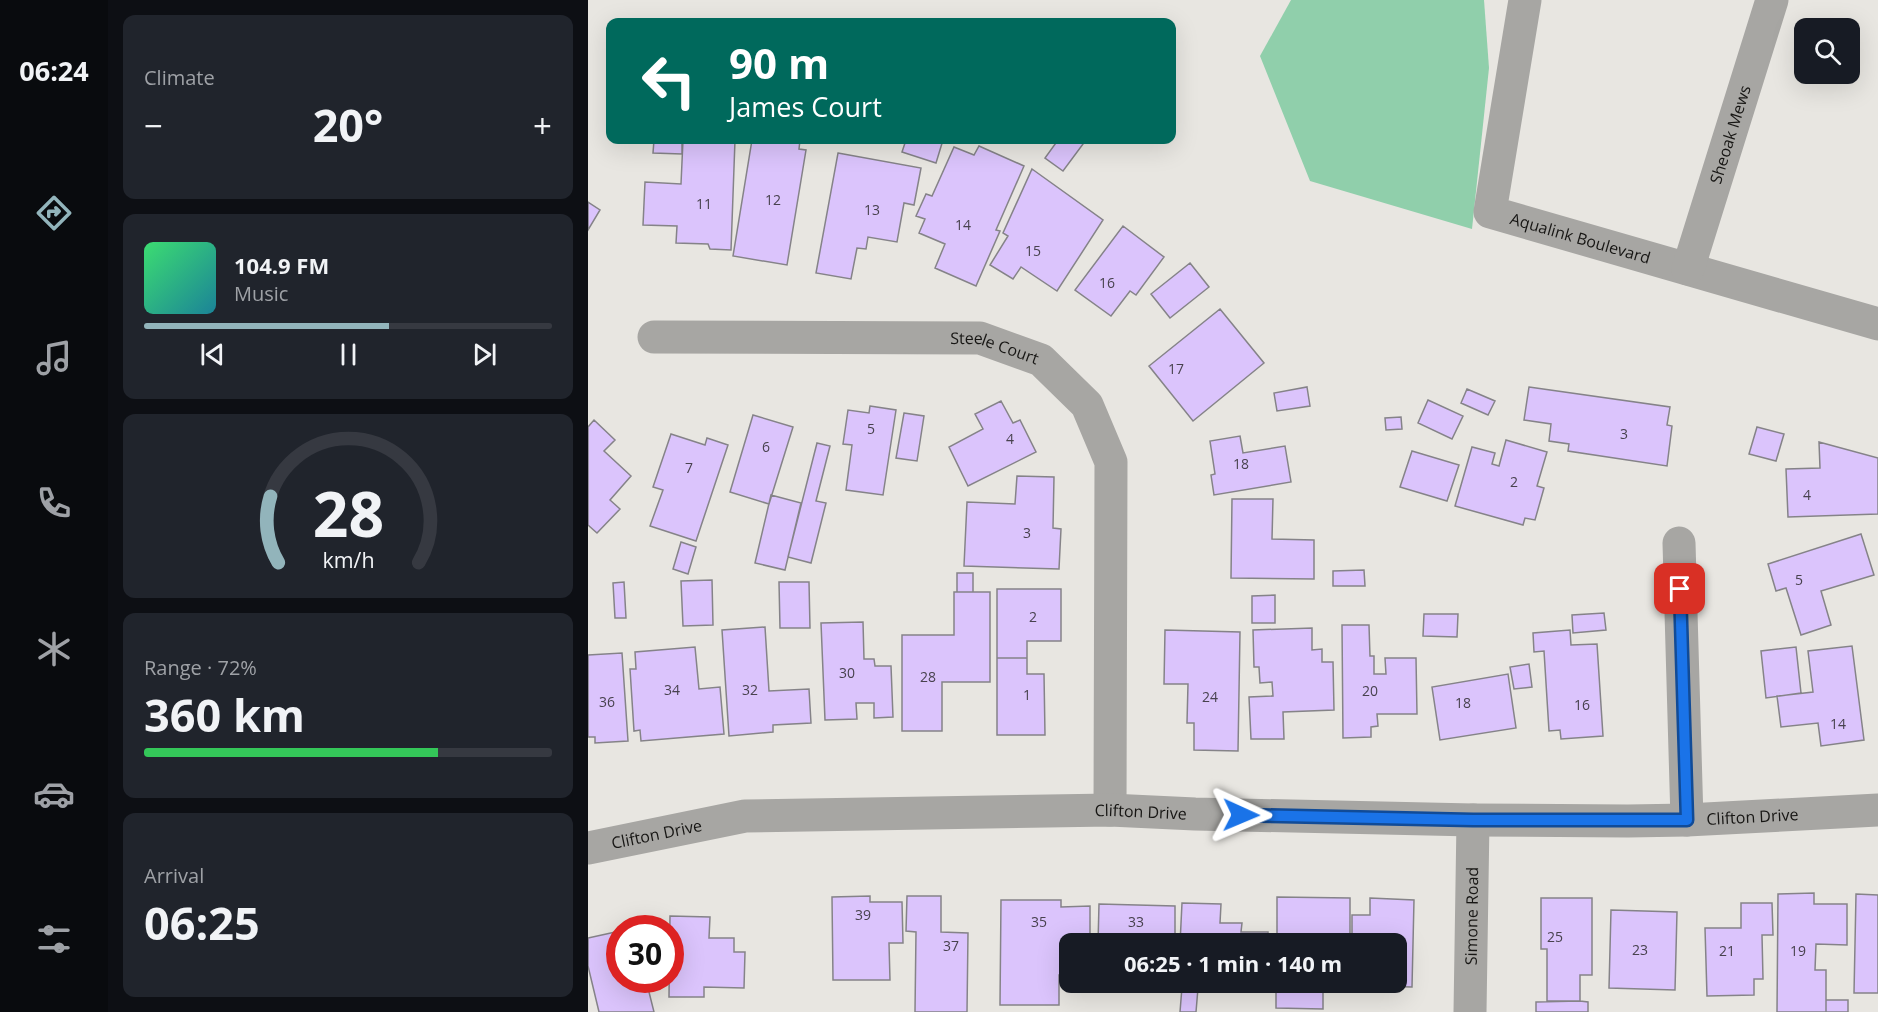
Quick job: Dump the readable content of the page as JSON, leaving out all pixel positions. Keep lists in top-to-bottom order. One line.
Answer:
{"streets":{"street":["Sheoak Mews","Aqualink Boulevard","Steele Court","Clifton Drive","Simone Road"]},"crossings":[["Sheoak Mews","Aqualink Boulevard"],["Steele Court","Clifton Drive"],["Clifton Drive","Simone Road"]],"house_numbers":["12","11","13","14","15","16","17","5","3","4","6","18","7","2","4","3","5","2","30","28","34","32","20","1","24","36","18","16","14","39","35","33","25","37","23","21","19"],"page":{"tabs":"06:24","tile":["Climate",["Range · 72%","360 km"],["Arrival","06:25"]],"turn":["90 m","James Court"],"heat":["−","20°","+"],"song":["104.9 FM","Music"],"limit":"30","trip":"06:25 · 1 min · 140 m","gauge":["28","km/h"]}}
